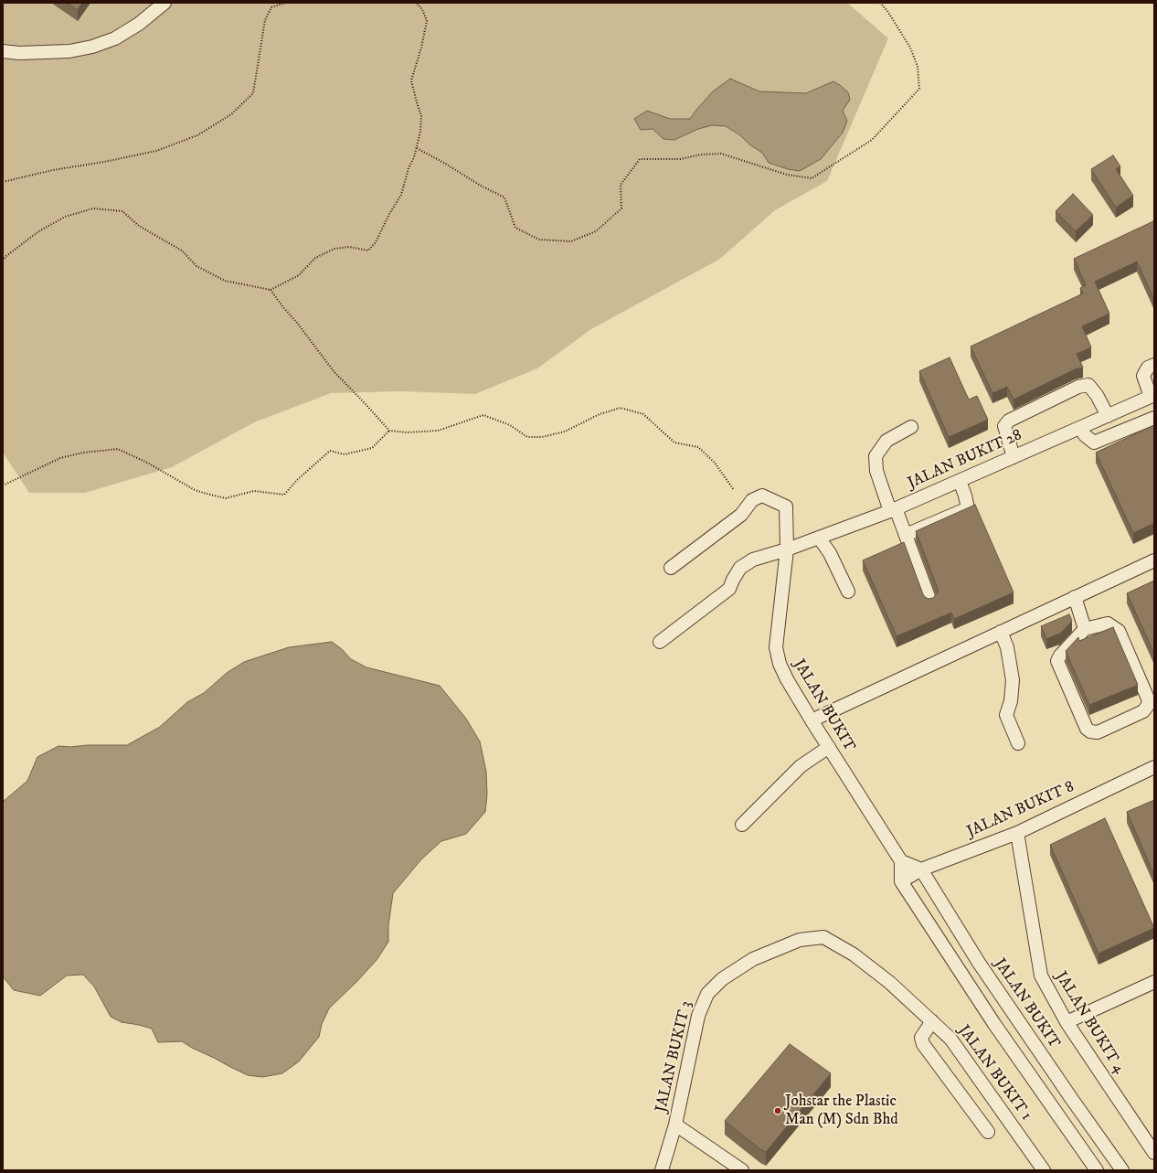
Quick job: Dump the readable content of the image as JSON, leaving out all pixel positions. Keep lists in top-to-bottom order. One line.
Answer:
{"streets":{"street":["JALAN BUKIT 28","JALAN BUKIT","JALAN BUKIT 8","JALAN BUKIT 4","JALAN BUKIT 3","JALAN BUKIT 1"]},"crossings":[["JALAN BUKIT 28","JALAN BUKIT"],["JALAN BUKIT","JALAN BUKIT 8"],["JALAN BUKIT 8","JALAN BUKIT 4"],["JALAN BUKIT 3","JALAN BUKIT 1"]],"places":["Johstar the Plastic Man (M) Sdn Bhd"]}
